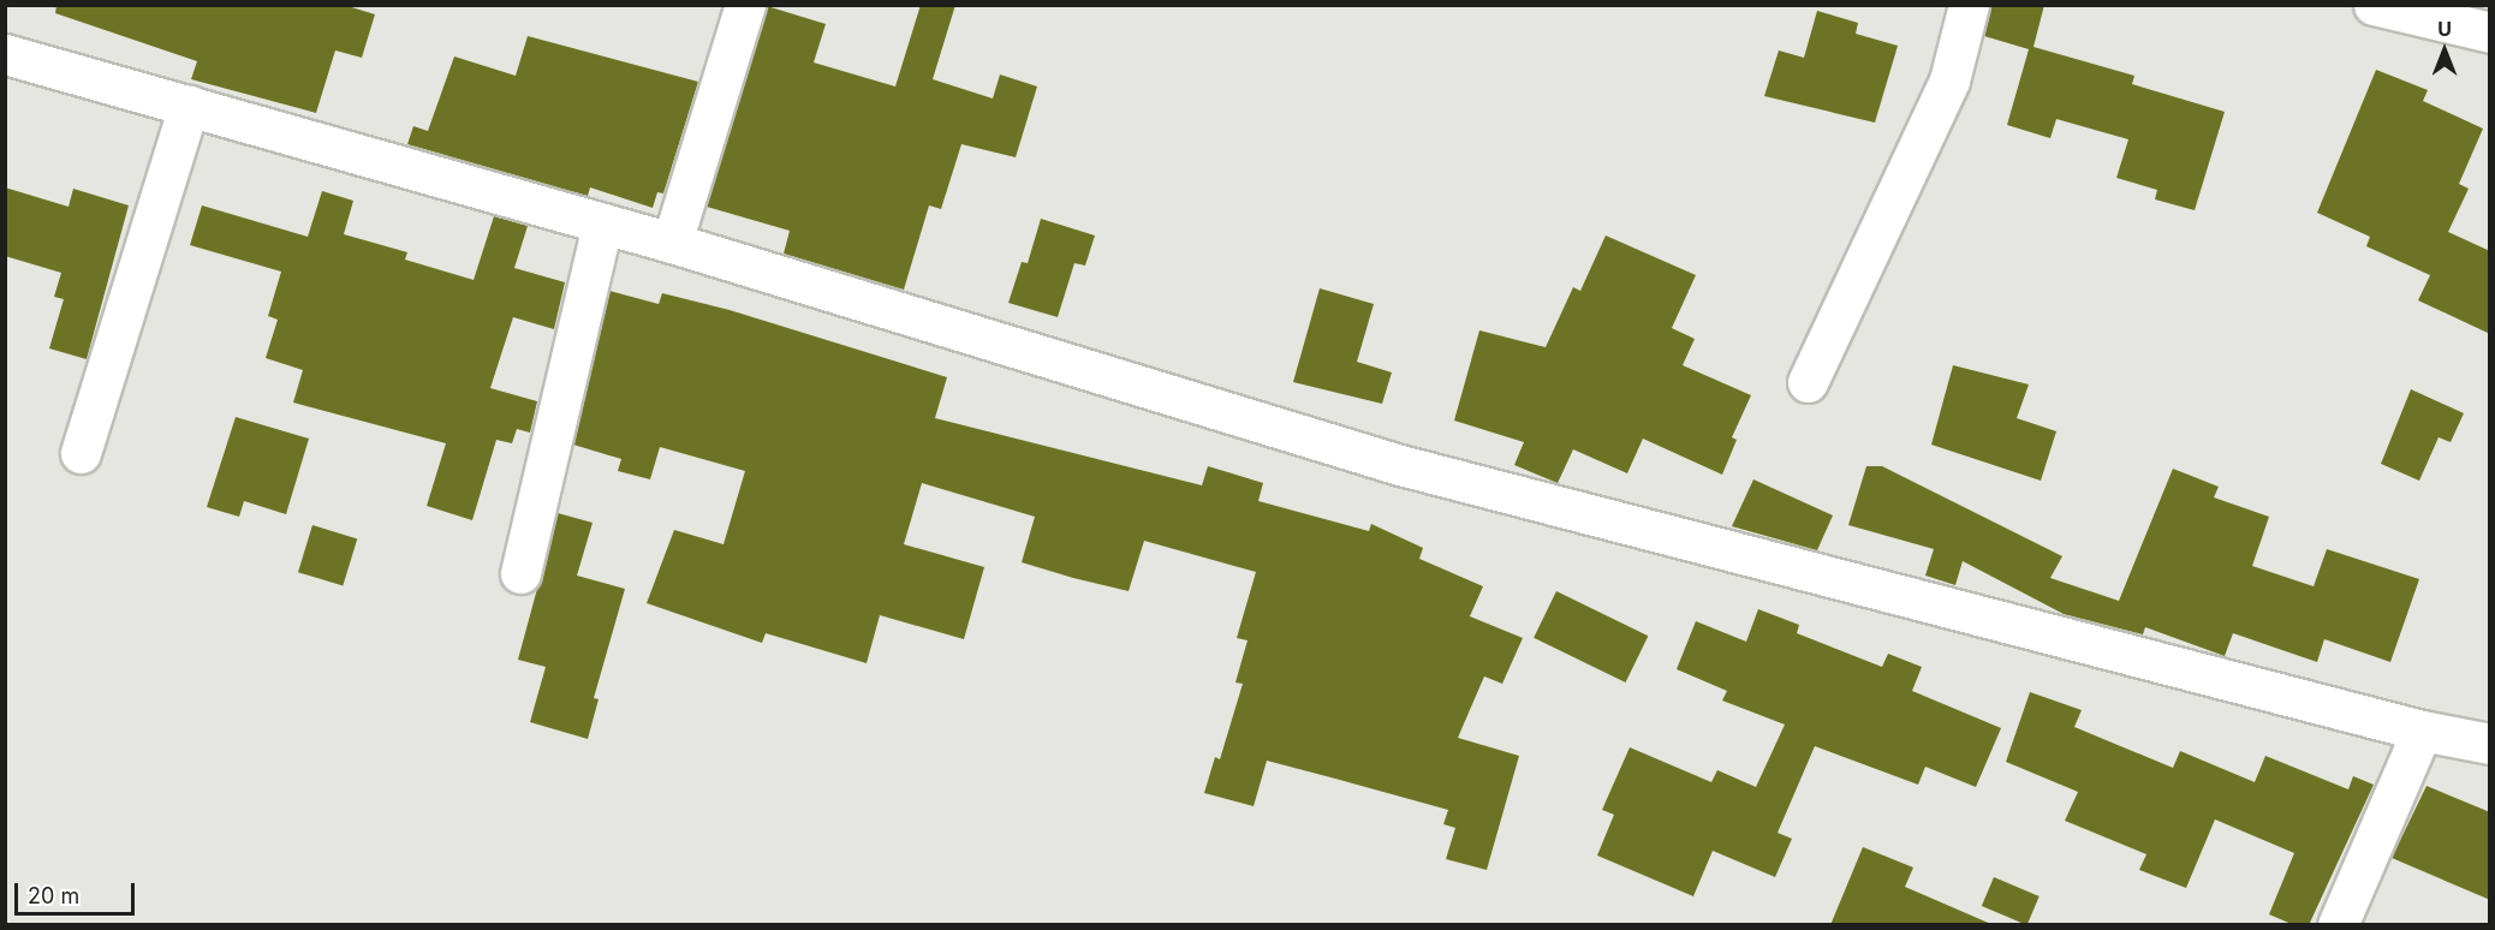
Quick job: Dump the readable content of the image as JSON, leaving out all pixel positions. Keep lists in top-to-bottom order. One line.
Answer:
{"scale_bar":"20 m","north":"top"}
